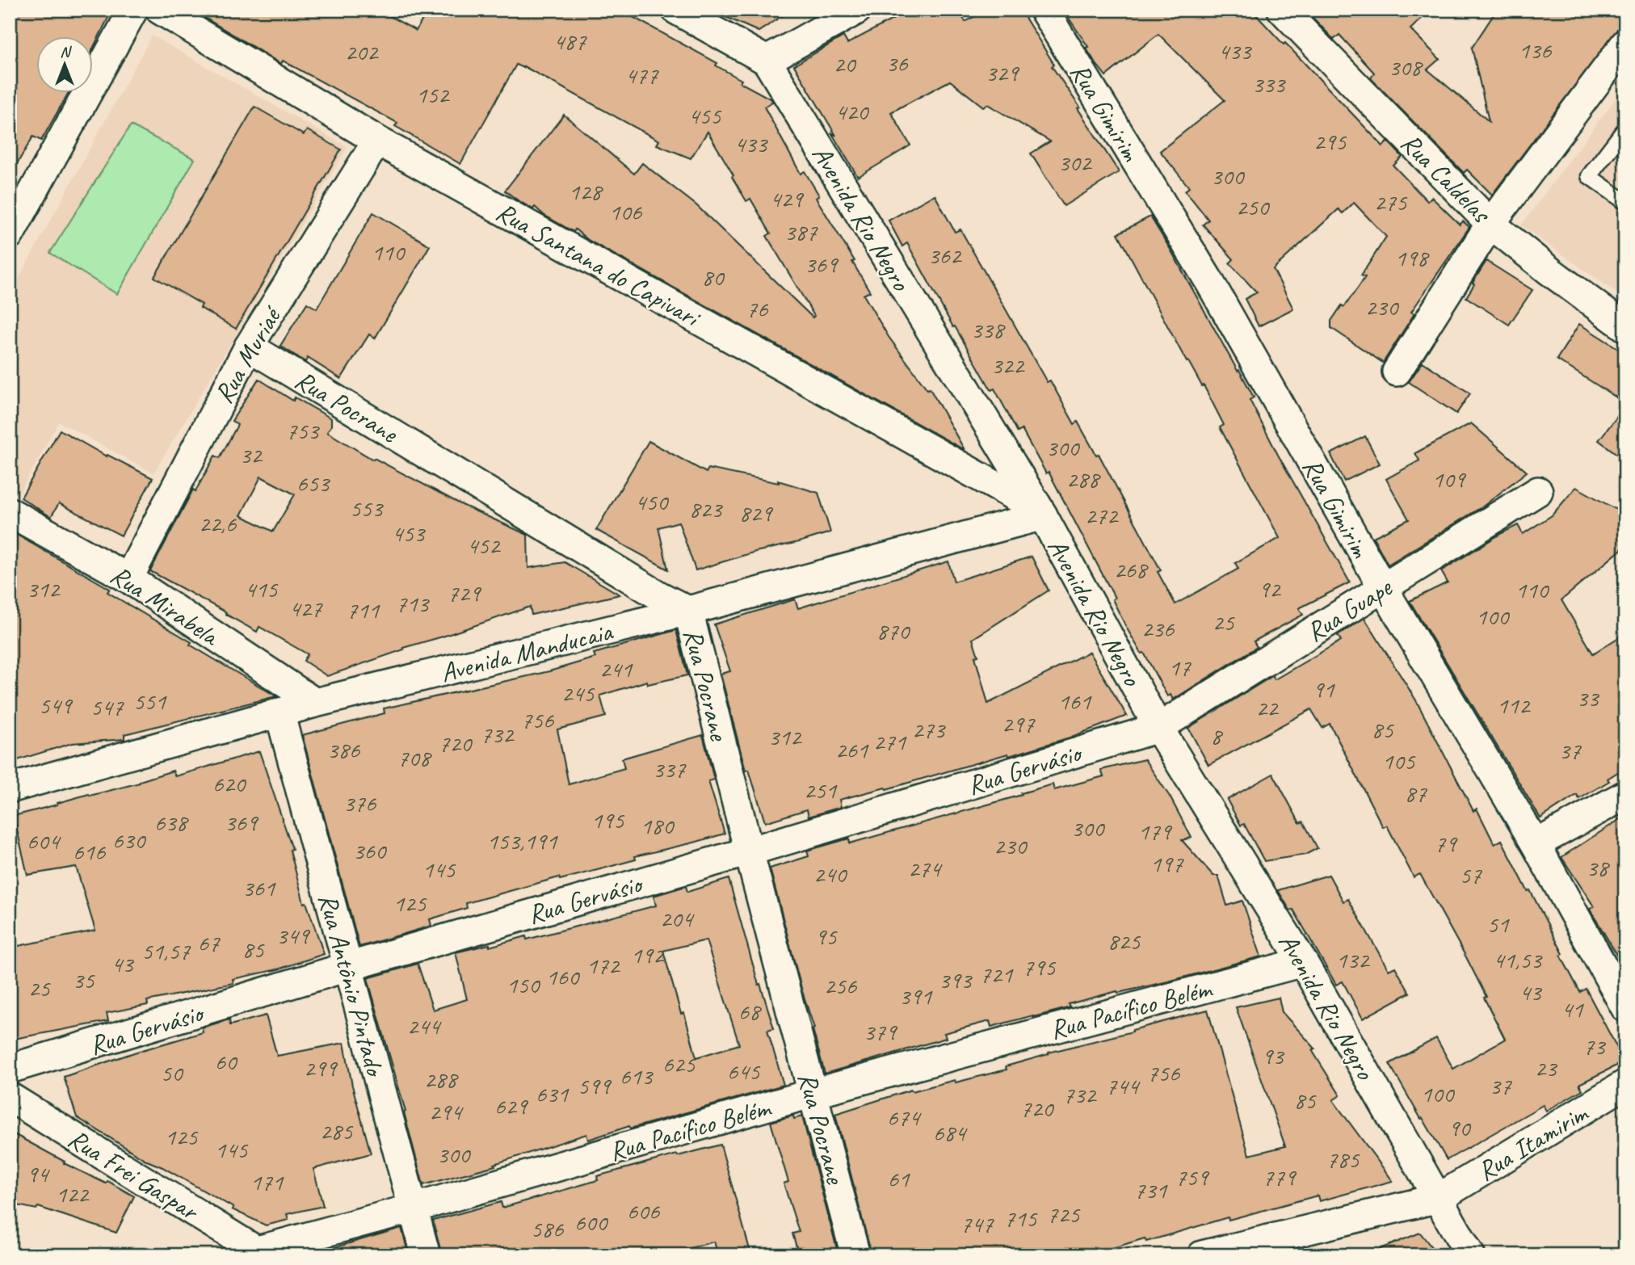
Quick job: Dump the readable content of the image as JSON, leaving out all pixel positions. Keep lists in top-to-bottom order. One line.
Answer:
{"streets":{"street":["Rua Gimirim","Rua Caldelas","Avenida Rio Negro","Rua Santana do Capivari","Rua Muriaé","Rua Pocrane","Rua Mirabela","Rua Guape","Avenida Manducaia","Rua Gervásio","Rua Antônio Pintado","Rua Pacífico Belém","Rua Itamirim","Rua Frei Gaspar"]},"crossings":[["Rua Gimirim","Rua Guape"],["Avenida Rio Negro","Rua Santana do Capivari"],["Avenida Rio Negro","Rua Guape"],["Avenida Rio Negro","Avenida Manducaia"],["Avenida Rio Negro","Rua Gervásio"],["Avenida Rio Negro","Rua Pacífico Belém"],["Avenida Rio Negro","Rua Itamirim"],["Rua Santana do Capivari","Rua Muriaé"],["Rua Santana do Capivari","Avenida Manducaia"],["Rua Muriaé","Rua Pocrane"],["Rua Muriaé","Rua Mirabela"],["Rua Pocrane","Avenida Manducaia"],["Rua Pocrane","Rua Gervásio"],["Rua Pocrane","Rua Pacífico Belém"],["Rua Mirabela","Avenida Manducaia"],["Rua Guape","Rua Gervásio"],["Avenida Manducaia","Rua Antônio Pintado"],["Rua Gervásio","Rua Antônio Pintado"],["Rua Antônio Pintado","Rua Pacífico Belém"],["Rua Pacífico Belém","Rua Frei Gaspar"]],"house_numbers":["487","136","433","202","36","20","308","329","477","333","152","420","455","295","433","302","300","128","429","275","250","106","387","110","362","198","369","80","230","76","338","322","753","300","32","288","109","653","450","553","823","829","272","22,6","453","452","268","312","415","92","110","729","713","427","711","100","25","236","870","17","241","91","245","33","551","161","549","112","547","22","756","297","273","85","732","8","312","271","720","386","261","37","708","105","337","620","251","87","376","195","638","369","180","300","179","630","604","153,191","79","230","360","616","197","38","274","145","240","57","361","125","204","51","349","95","825","67","85","51,57","192","132","41,53","43","172","795","721","160","35","393","150","256","25","43","391","41","68","244","379","73","93","60","625","299","23","645","50","756","613","288","599","744","37","631","100","732","85","629","720","294","674","90","285","684","125","145","300","785","94","759","779","61","171","731","122","606","725","715","600","747","586"],"north":"top"}
